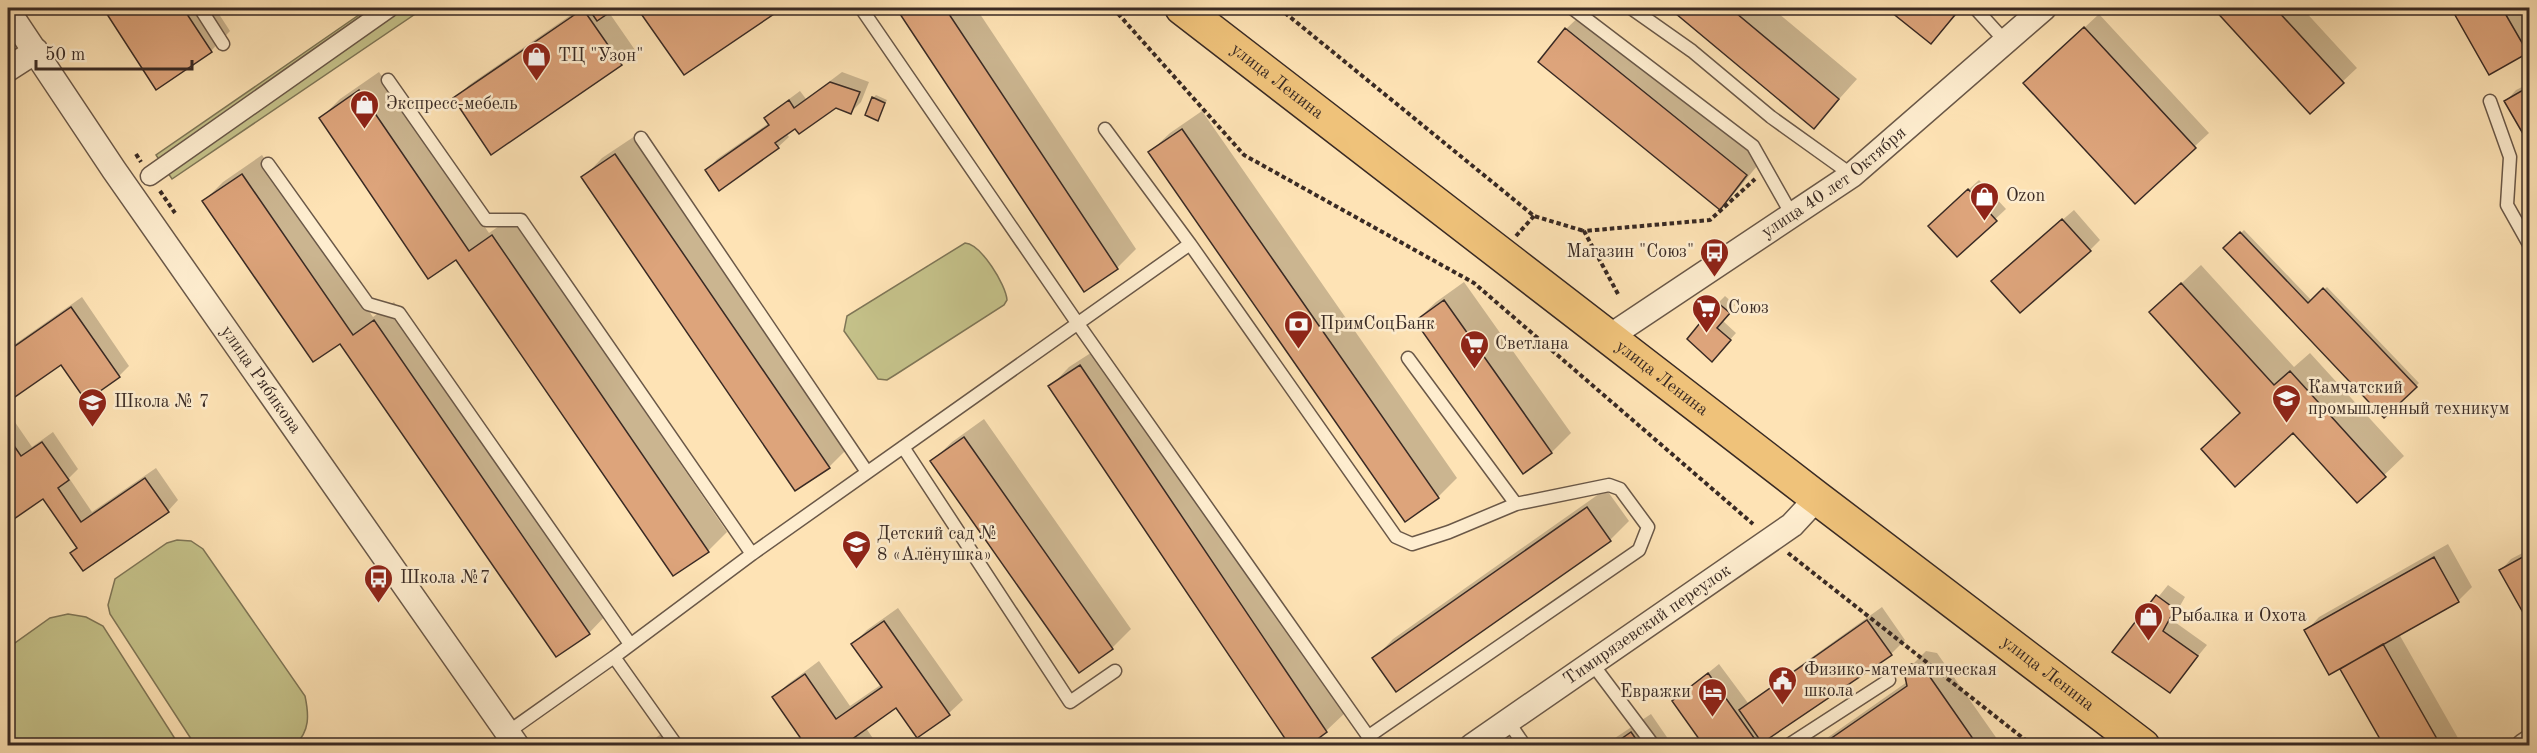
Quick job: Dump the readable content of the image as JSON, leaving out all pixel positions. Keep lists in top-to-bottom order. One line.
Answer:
{"streets":{"main road":["улица Ленина"],"street":["улица 40 лет Октября","улица Рябикова","Тимирязевский переулок"]},"crossings":[["улица Ленина","улица 40 лет Октября"],["улица Ленина","Тимирязевский переулок"]],"places":{"shop":["ТЦ \"Узон\"","Экспресс-мебель","Ozon","Рыбалка и Охота"],"bus stop":["Магазин \"Союз\"","Школа №7"],"supermarket":["Союз","Светлана"],"bank":["ПримСоцБанк"],"school or university":["Камчатский промышленный техникум","Школа № 7","Детский сад № 8 «Алёнушка»"],"public building":["Физико-математическая школа"],"hotel":["Евражки"]},"scale_bar":"50 m"}
